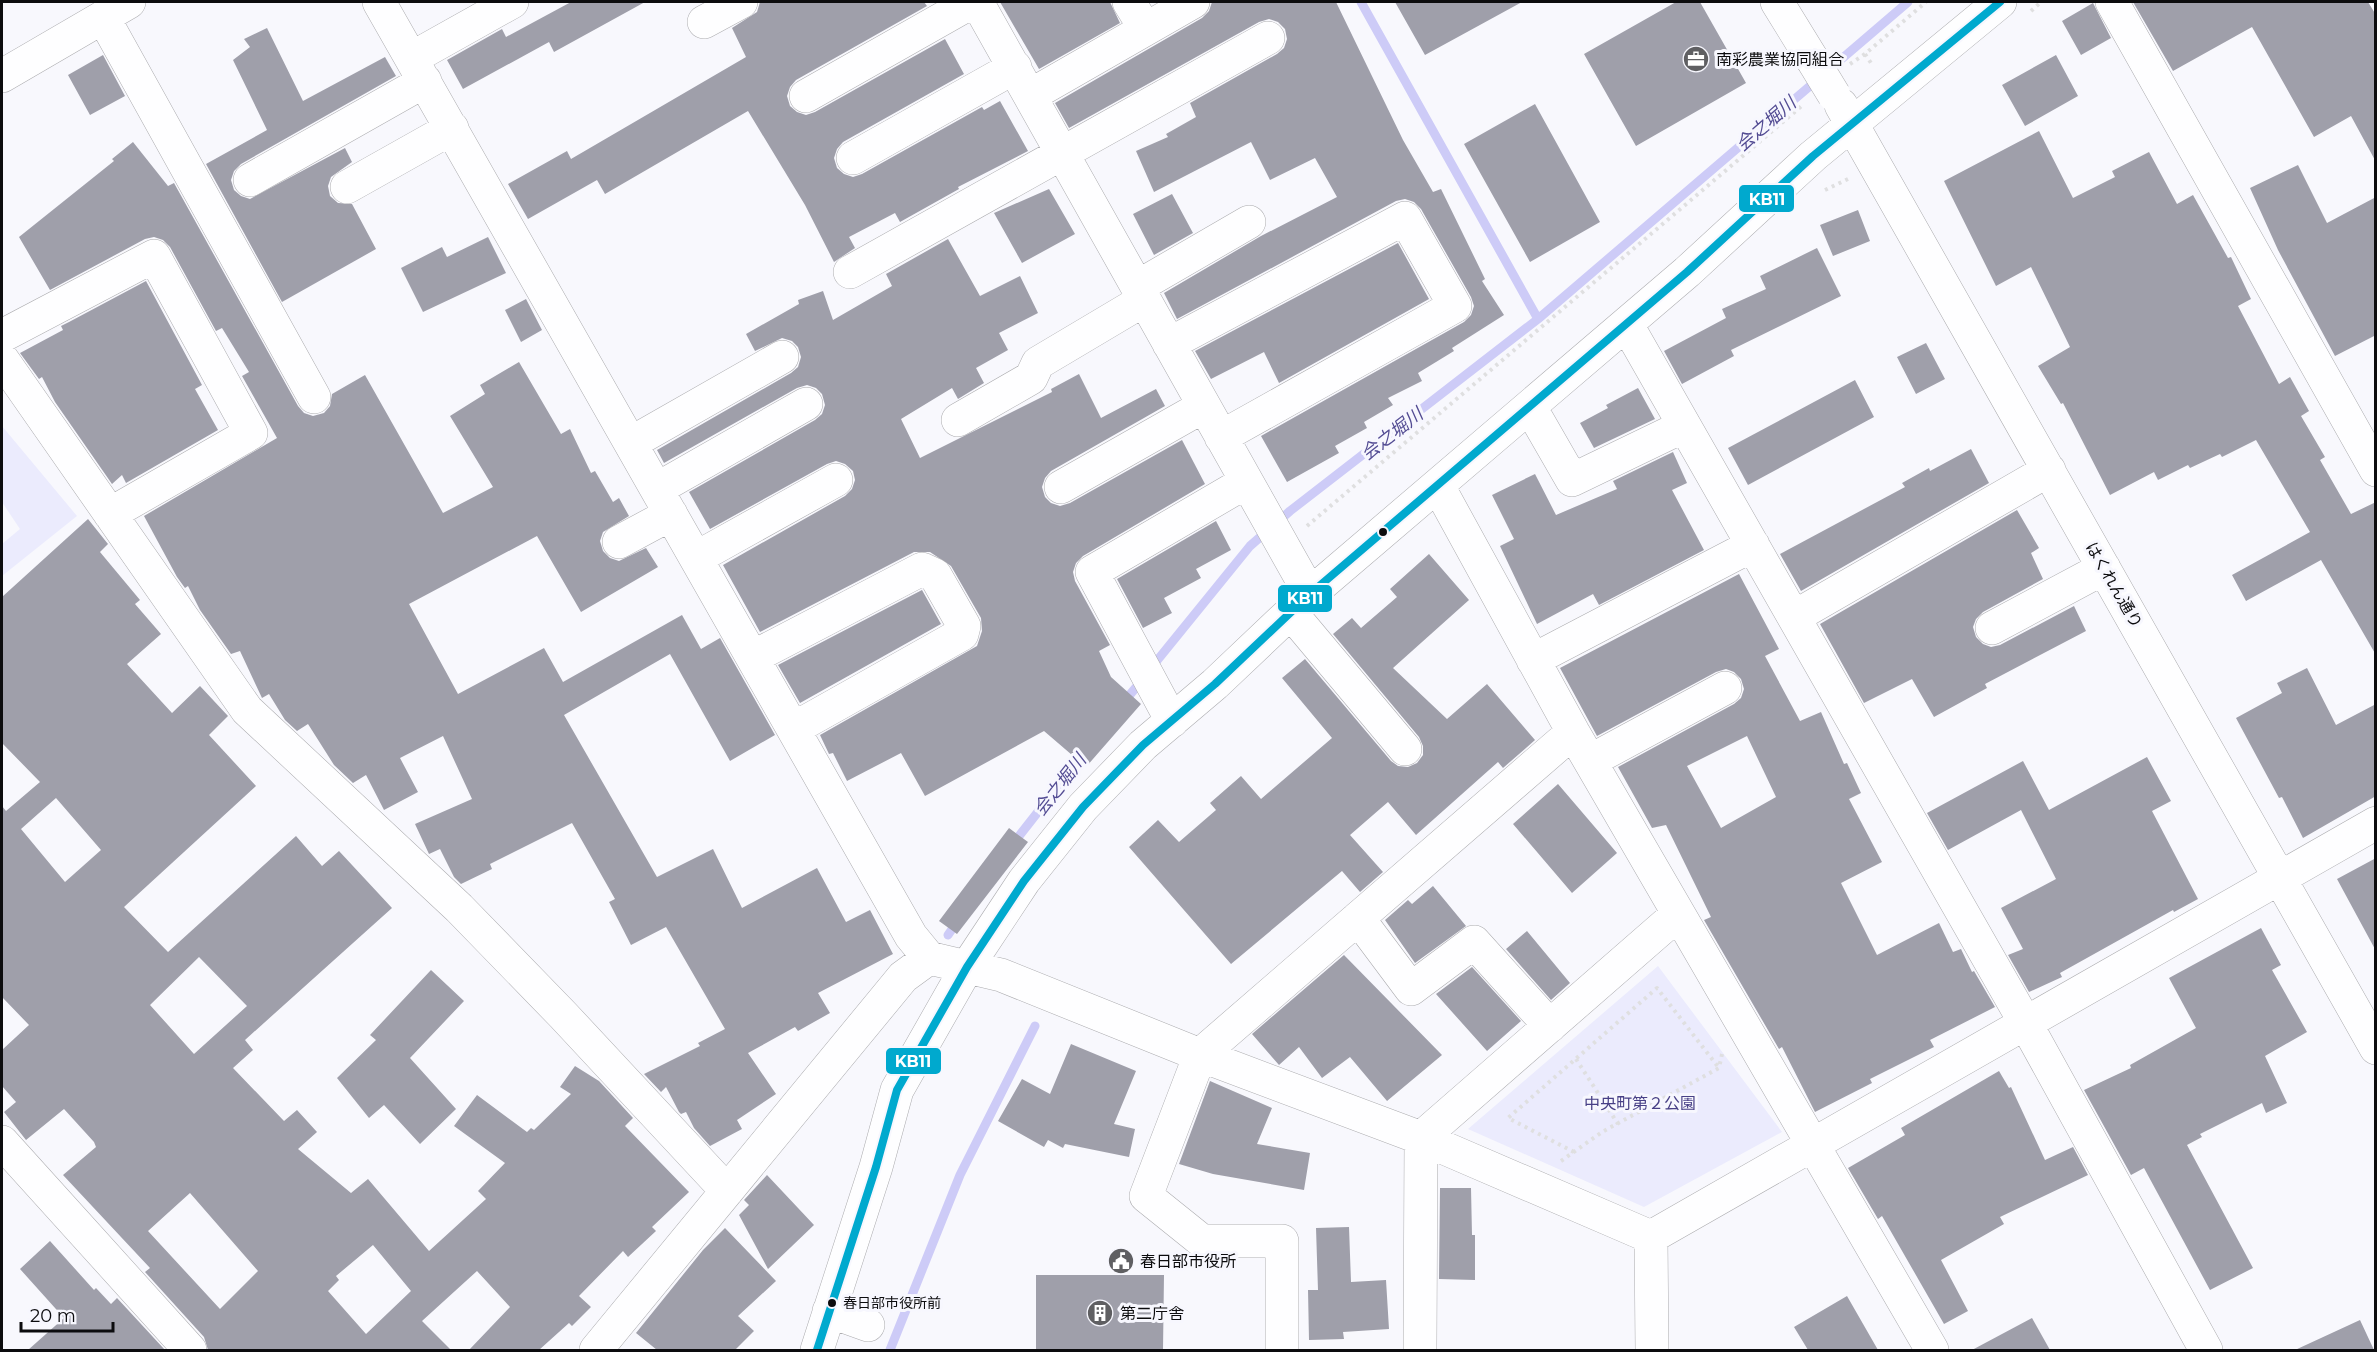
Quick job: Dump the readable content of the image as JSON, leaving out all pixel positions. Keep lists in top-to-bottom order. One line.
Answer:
{"streets":{"street":["はくれん通り"]},"water":["会之堀川"],"parks":["中央町第２公園"],"places":{"office":["南彩農業協同組合"],"public building":["春日部市役所"],"other":["春日部市役所前"],"building":["第二庁舎"]},"lines":["transit line KB11"],"scale_bar":"20 m"}
